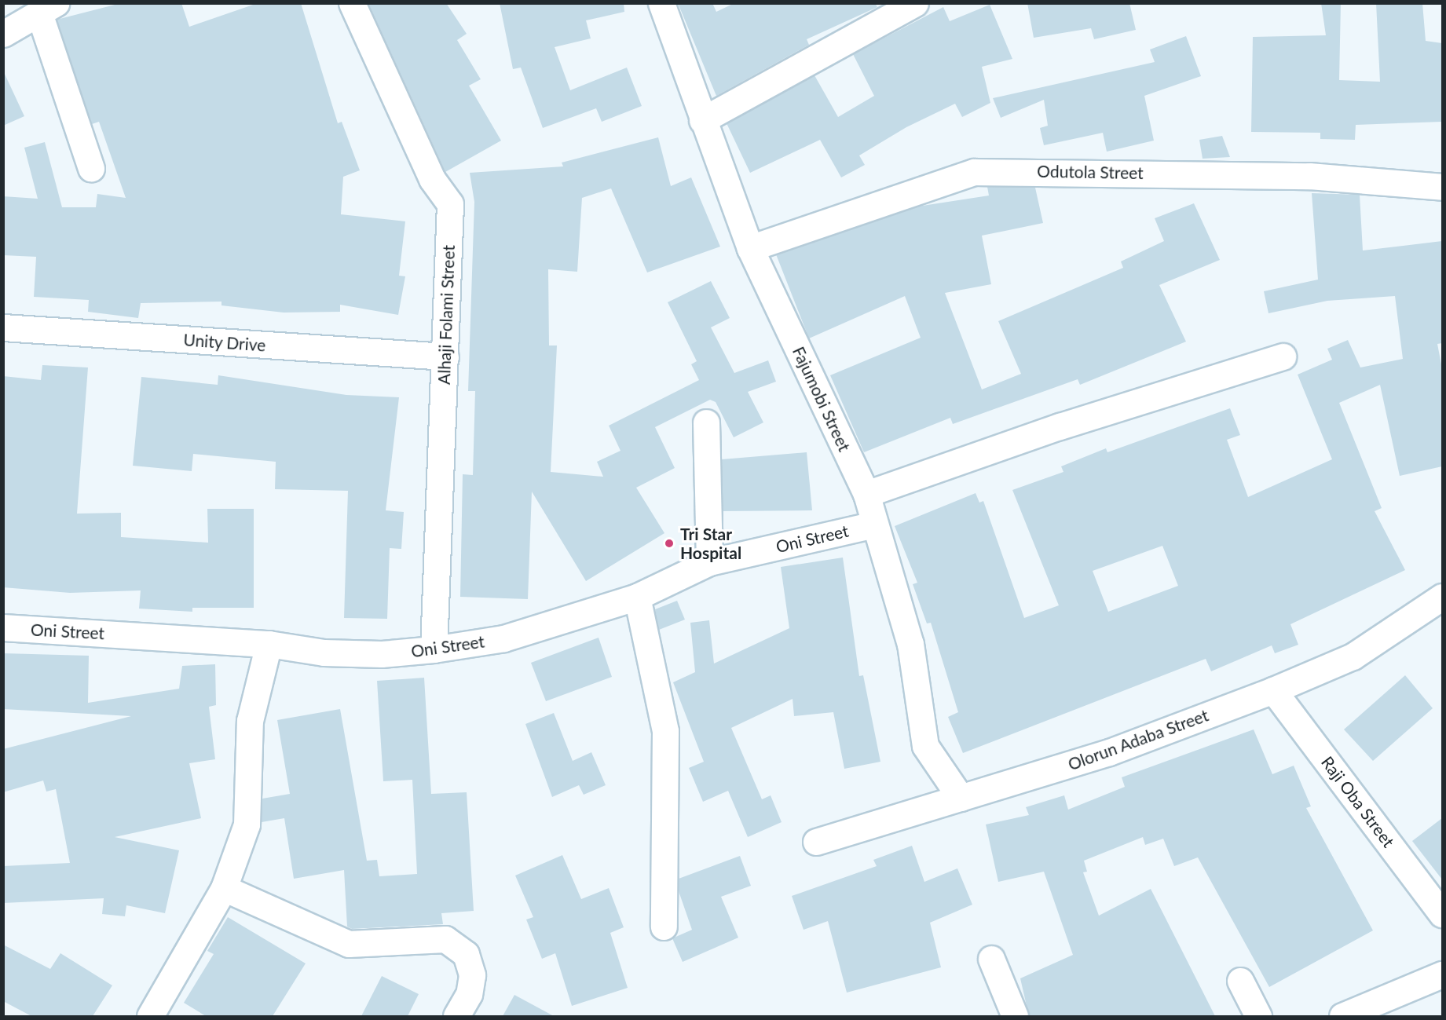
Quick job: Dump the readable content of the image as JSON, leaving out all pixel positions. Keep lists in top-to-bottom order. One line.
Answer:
{"streets":{"street":["Odutola Street","Alhaji Folami Street","Unity Drive","Fajumobi Street","Oni Street","Olorun Adaba Street","Raji Oba Street"]},"crossings":[["Odutola Street","Fajumobi Street"],["Alhaji Folami Street","Unity Drive"],["Alhaji Folami Street","Oni Street"],["Fajumobi Street","Oni Street"],["Fajumobi Street","Olorun Adaba Street"],["Olorun Adaba Street","Raji Oba Street"]],"places":["Tri Star Hospital"]}
